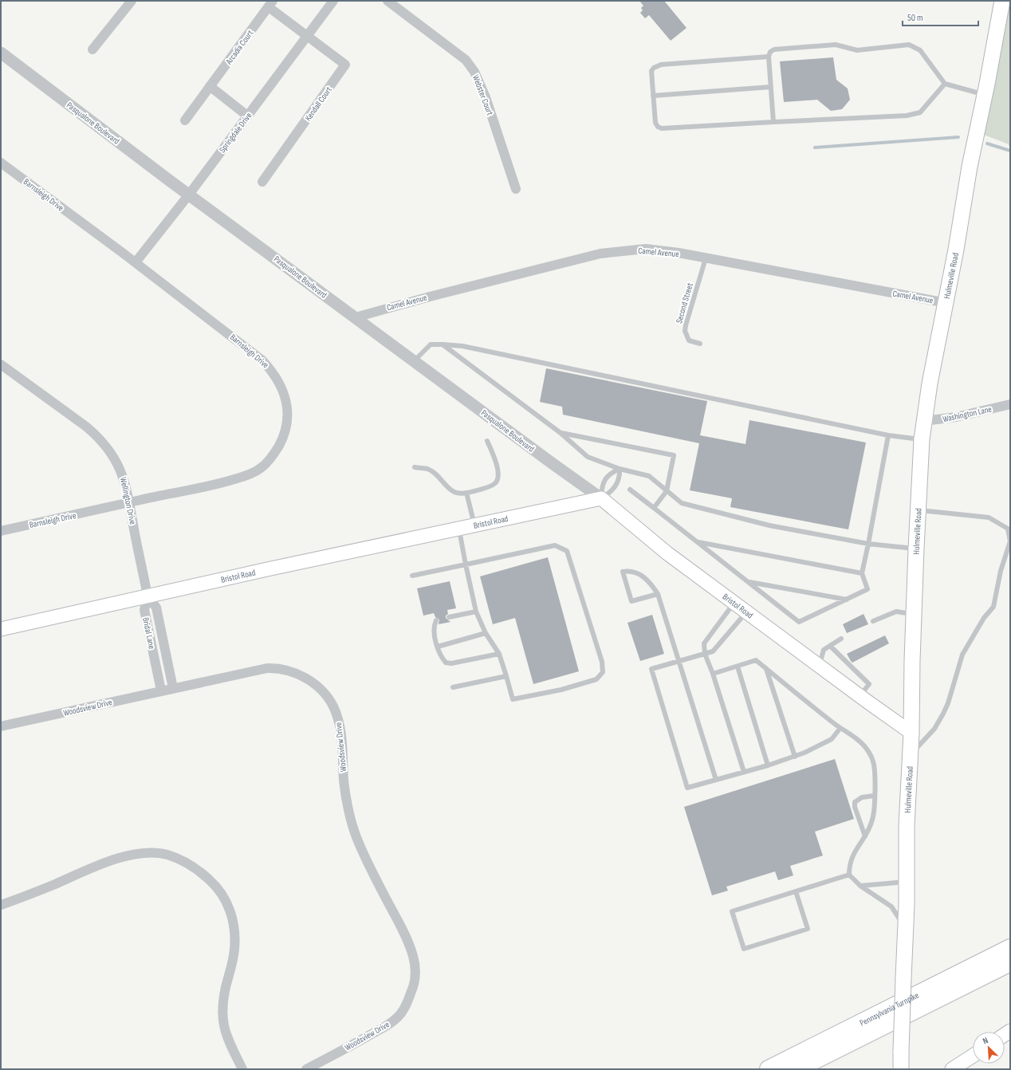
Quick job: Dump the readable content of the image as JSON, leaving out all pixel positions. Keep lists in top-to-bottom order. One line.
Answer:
{"streets":{"highway":["Pennsylvania Turnpike"],"main road":["Hulmeville Road","Bristol Road"],"street":["Arcadia Court","Webster Court","Kendall Court","Pasqualone Boulevard","Springdale Drive","Barnsleigh Drive","Camel Avenue","Washington Lane","Wellington Drive","Bridal Lane","Woodsview Drive"],"lane":["Second Street"]},"crossings":[["Arcadia Court","Kendall Court"],["Arcadia Court","Springdale Drive"],["Kendall Court","Springdale Drive"],["Pasqualone Boulevard","Springdale Drive"],["Pasqualone Boulevard","Camel Avenue"],["Pasqualone Boulevard","Bristol Road"],["Springdale Drive","Barnsleigh Drive"],["Barnsleigh Drive","Wellington Drive"],["Camel Avenue","Hulmeville Road"],["Camel Avenue","Second Street"],["Hulmeville Road","Washington Lane"],["Hulmeville Road","Bristol Road"],["Wellington Drive","Bristol Road"],["Wellington Drive","Bridal Lane"],["Bristol Road","Bridal Lane"],["Bridal Lane","Woodsview Drive"]],"scale_bar":"50 m","north":"top left"}
